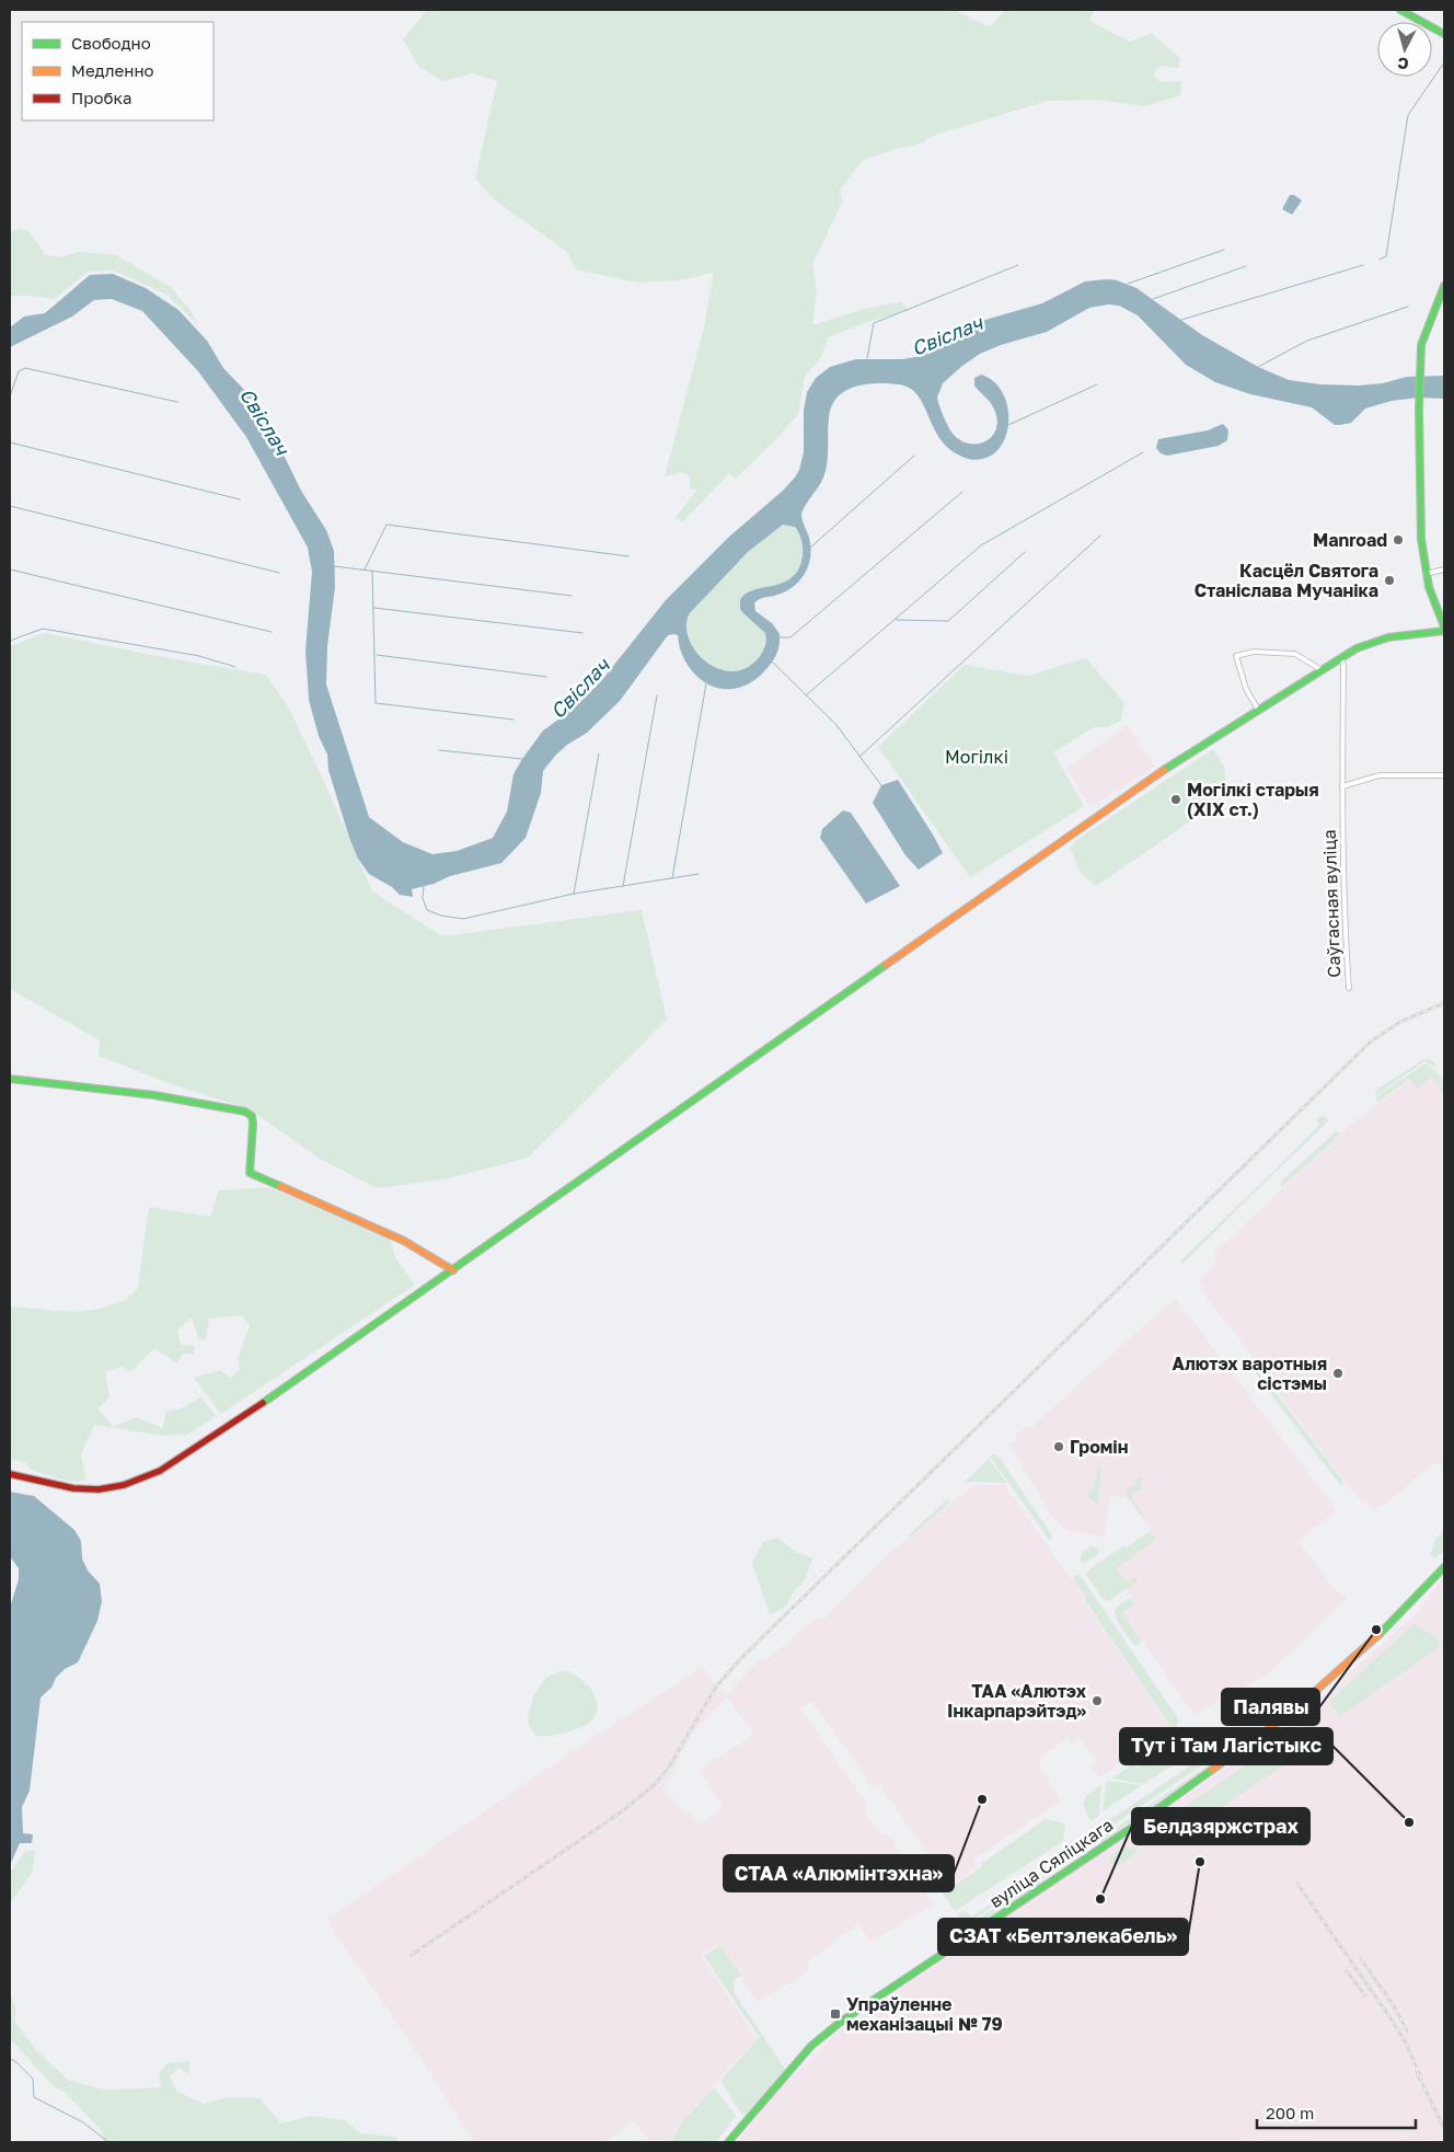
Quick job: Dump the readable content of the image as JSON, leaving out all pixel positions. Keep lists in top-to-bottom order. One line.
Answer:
{"streets":{"main road":["вуліца Сяліцкага"],"street":["Саўгасная вуліца"]},"water":["Свіслач"],"parks":["Могілкі"],"places":{"other":["Manroad","Касцёл Святога Станіслава Мучаніка","Могілкі старыя (XIX ст.)","Алютэх варотныя сістэмы","Громін","Палявы","ТАА «Алютэх Інкарпарэйтэд»","СТАА «Алюмінтэхна»","Тут і Там Лагістыкс","СЗАТ «Белтэлекабель»","Белдзяржстрах"],"transit":["Упраўленне механізацыі № 79"]},"legend":["Свободно","Медленно","Пробка"],"scale_bar":"200 m","north":"bottom"}
